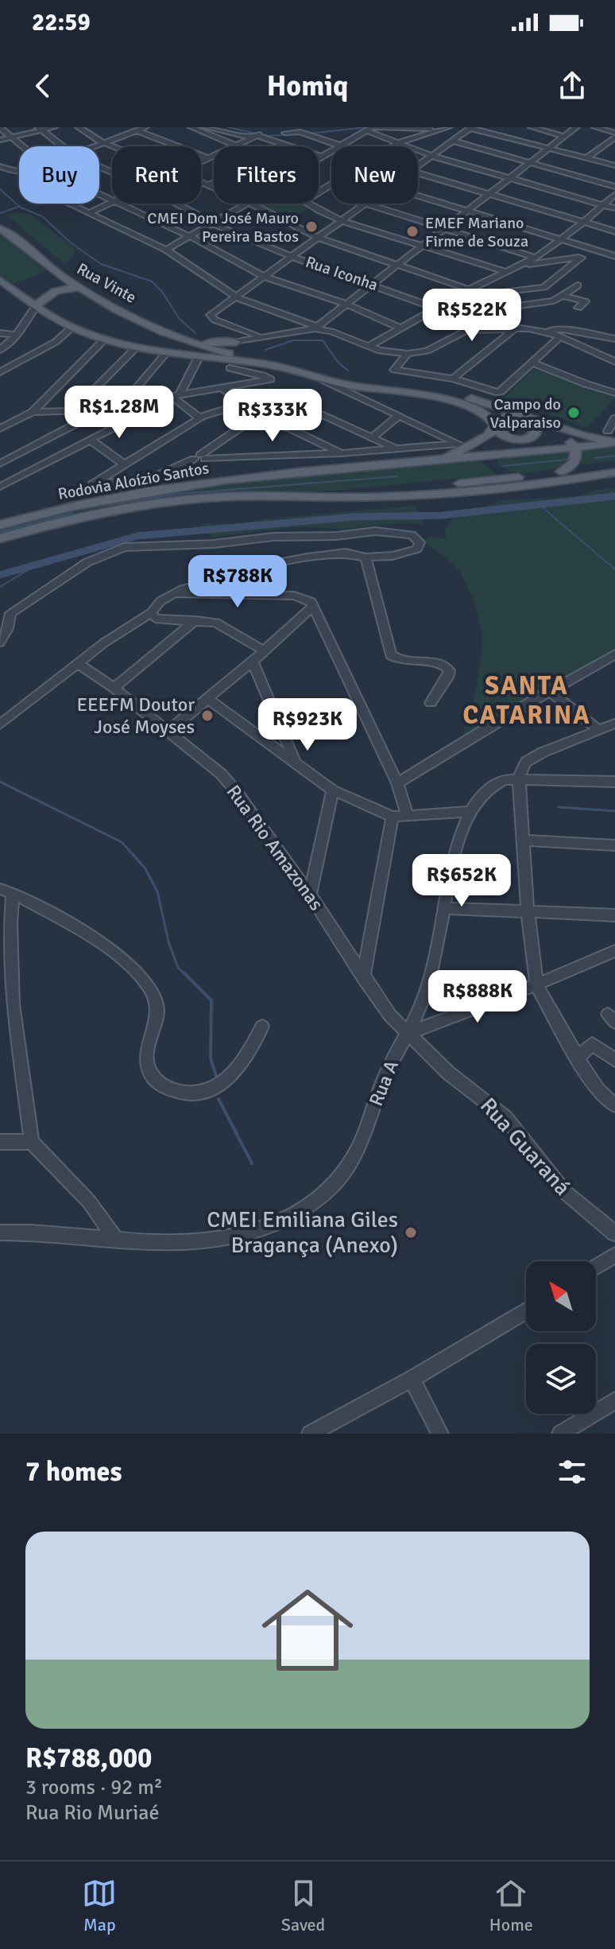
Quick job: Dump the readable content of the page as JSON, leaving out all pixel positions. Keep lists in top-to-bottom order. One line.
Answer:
{"streets":{"main road":["Rua Vinte","Rodovia Aloízio Santos"],"street":["Rua Iconha","Rua Rio Amazonas","Rua A","Rua Guaraná"]},"crossings":[["Rua Rio Amazonas","Rua A"],["Rua Rio Amazonas","Rua Guaraná"],["Rua A","Rua Guaraná"]],"districts":["SANTA CATARINA"],"places":["CMEI Dom José Mauro Pereira Bastos","EMEF Mariano Firme de Souza","Campo do Valparaiso","EEEFM Doutor José Moyses","CMEI Emiliana Giles Bragança (Anexo)"],"north":"top left","page":{"status":"22:59","header":"Homiq","chip":["Buy","Rent","Filters","New"],"price":["R$522K","R$1.28M","R$333K","R$788K","R$923K","R$652K","R$888K"],"heading":"7 homes","list":[{"name":"R$788,000","note":"3 rooms · 92 m² · Rua Rio Muriaé"}],"tabs":["Map","Saved","Home"]}}
